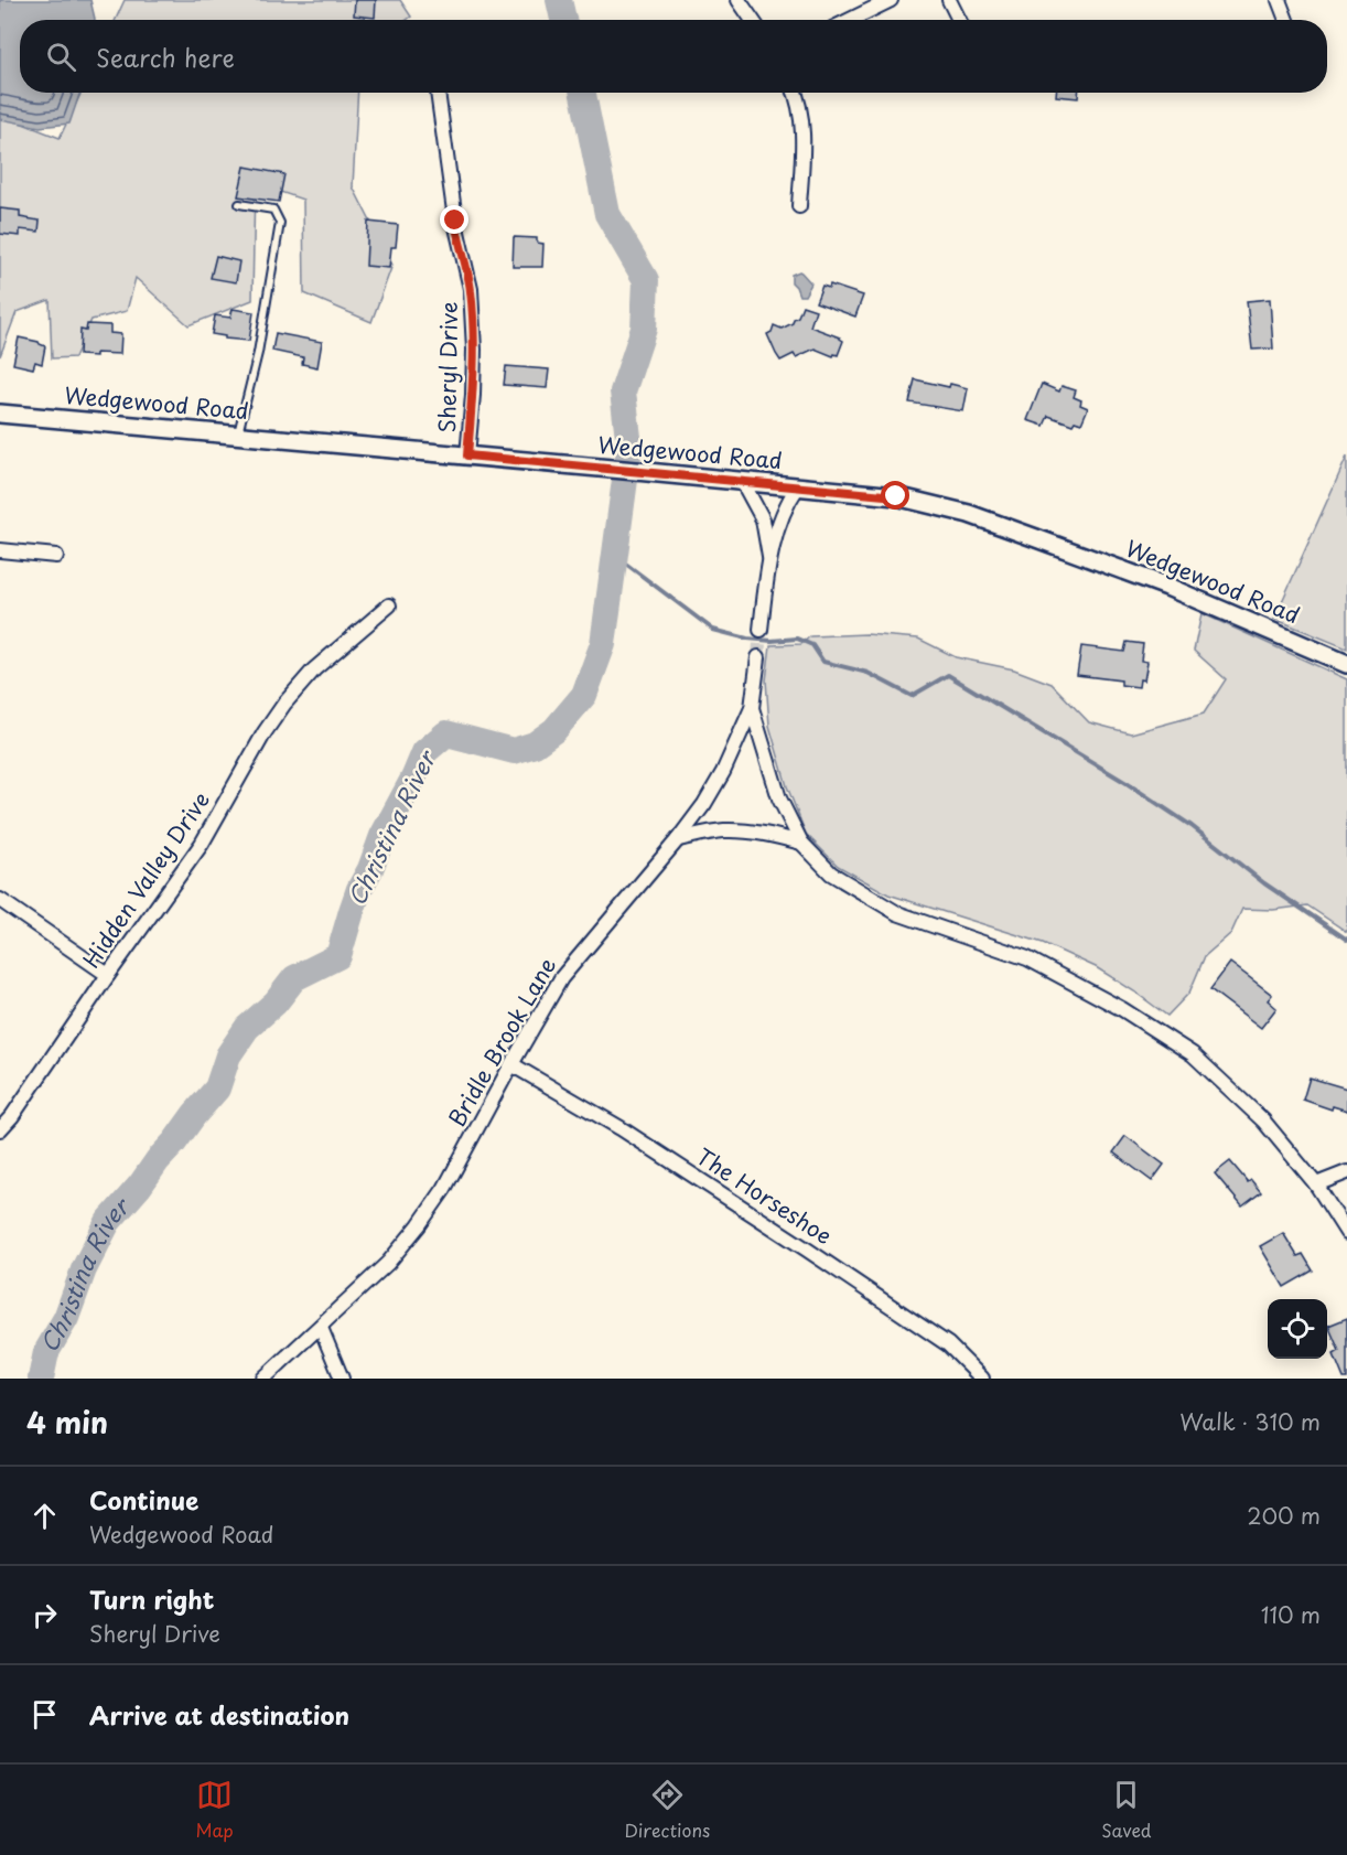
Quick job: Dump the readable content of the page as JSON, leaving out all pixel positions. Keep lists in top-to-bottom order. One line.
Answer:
{"streets":{"street":["Sheryl Drive","Wedgewood Road","Hidden Valley Drive","Bridle Brook Lane","The Horseshoe"]},"crossings":[["Sheryl Drive","Wedgewood Road"],["Bridle Brook Lane","The Horseshoe"]],"water":["Christina River"],"page":{"search":"Search here","heading":["4 min","Walk · 310 m"],"list":[["Continue","Wedgewood Road","200 m"],["Turn right","Sheryl Drive","110 m"],"Arrive at destination"],"nav":["Map","Directions","Saved"]}}
